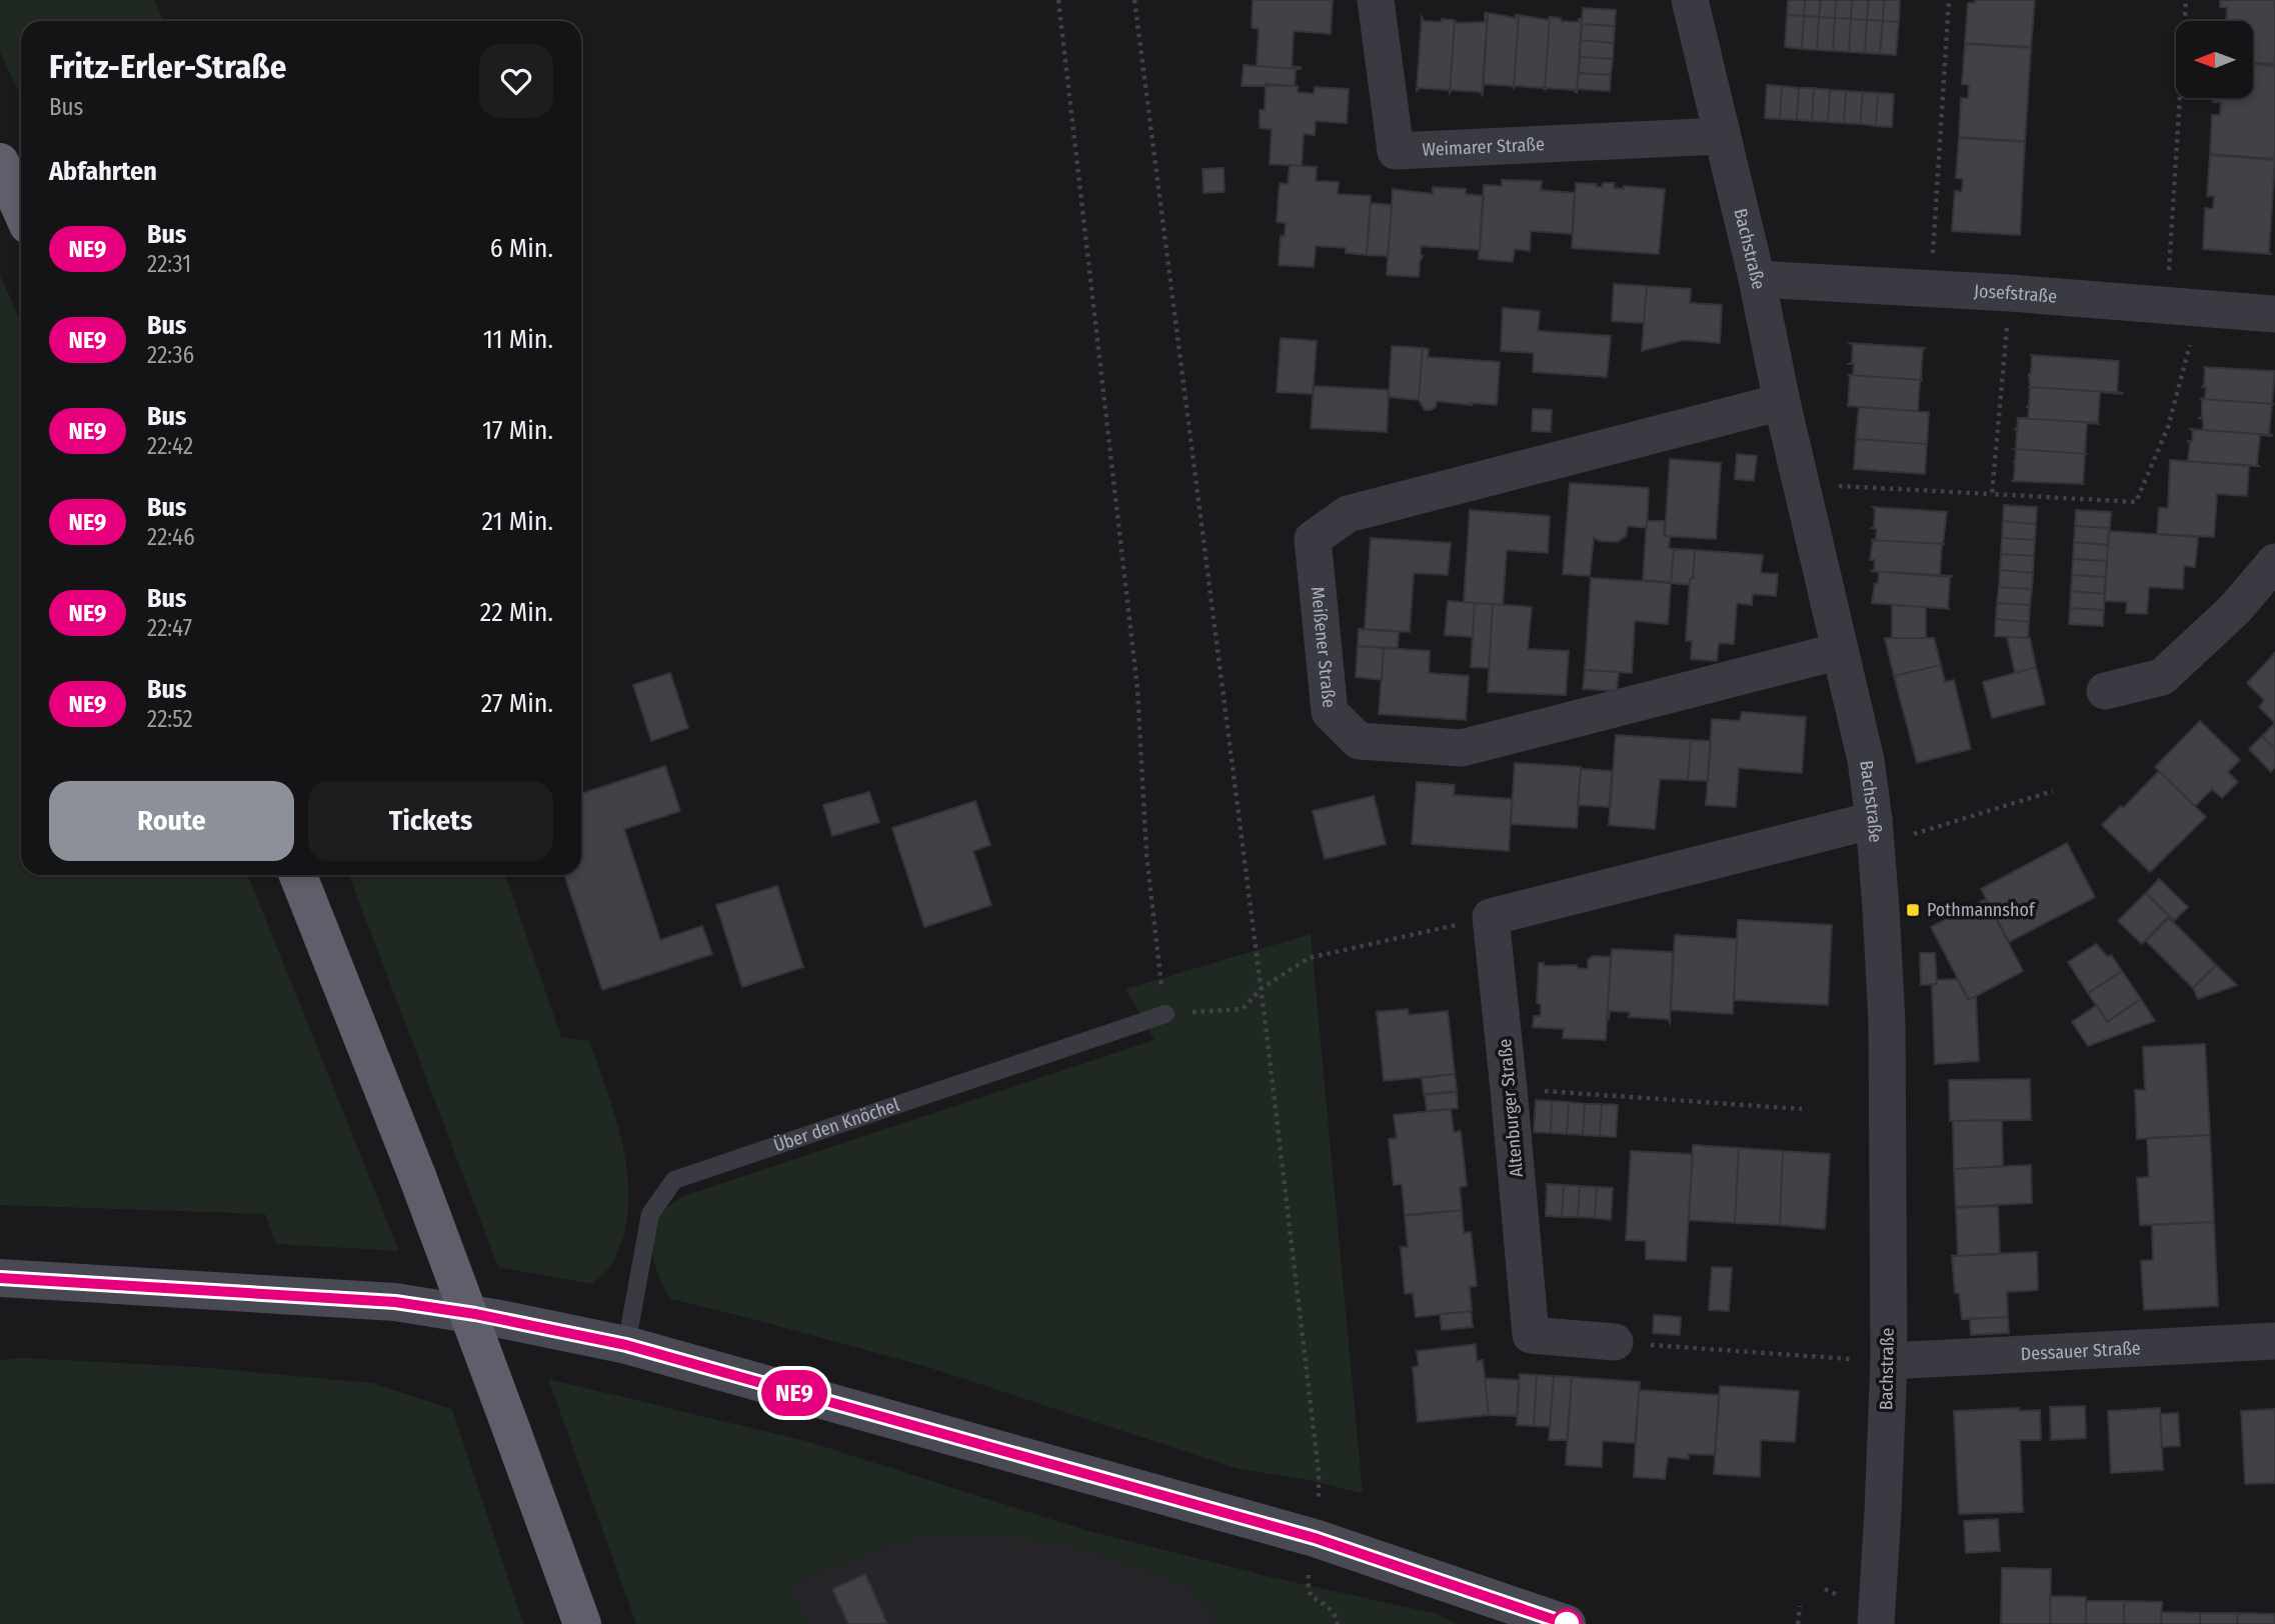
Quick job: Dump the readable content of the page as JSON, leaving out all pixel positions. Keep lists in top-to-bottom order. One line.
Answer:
{"streets":{"street":["Weimarer Straße","Bachstraße","Josefstraße","Meißener Straße","Altenburger Straße","Dessauer Straße"],"lane":["Über den Knöchel"]},"crossings":[["Weimarer Straße","Bachstraße"],["Bachstraße","Josefstraße"],["Bachstraße","Meißener Straße"],["Bachstraße","Dessauer Straße"]],"places":{"transit":["Pothmannshof"]},"lines":["bus line NE9"],"north":"left","page":{"on_map":"NE9","heading":[["Fritz-Erler-Straße","Bus"],"Abfahrten"],"list":[{"mark":"NE9","name":"Bus","note":"22:31","value":"6 Min."},{"mark":"NE9","name":"Bus","note":"22:36","value":"11 Min."},{"mark":"NE9","name":"Bus","note":"22:42","value":"17 Min."},{"mark":"NE9","name":"Bus","note":"22:46","value":"21 Min."},{"mark":"NE9","name":"Bus","note":"22:47","value":"22 Min."},{"mark":"NE9","name":"Bus","note":"22:52","value":"27 Min."}],"buttons":["Route","Tickets"]}}
